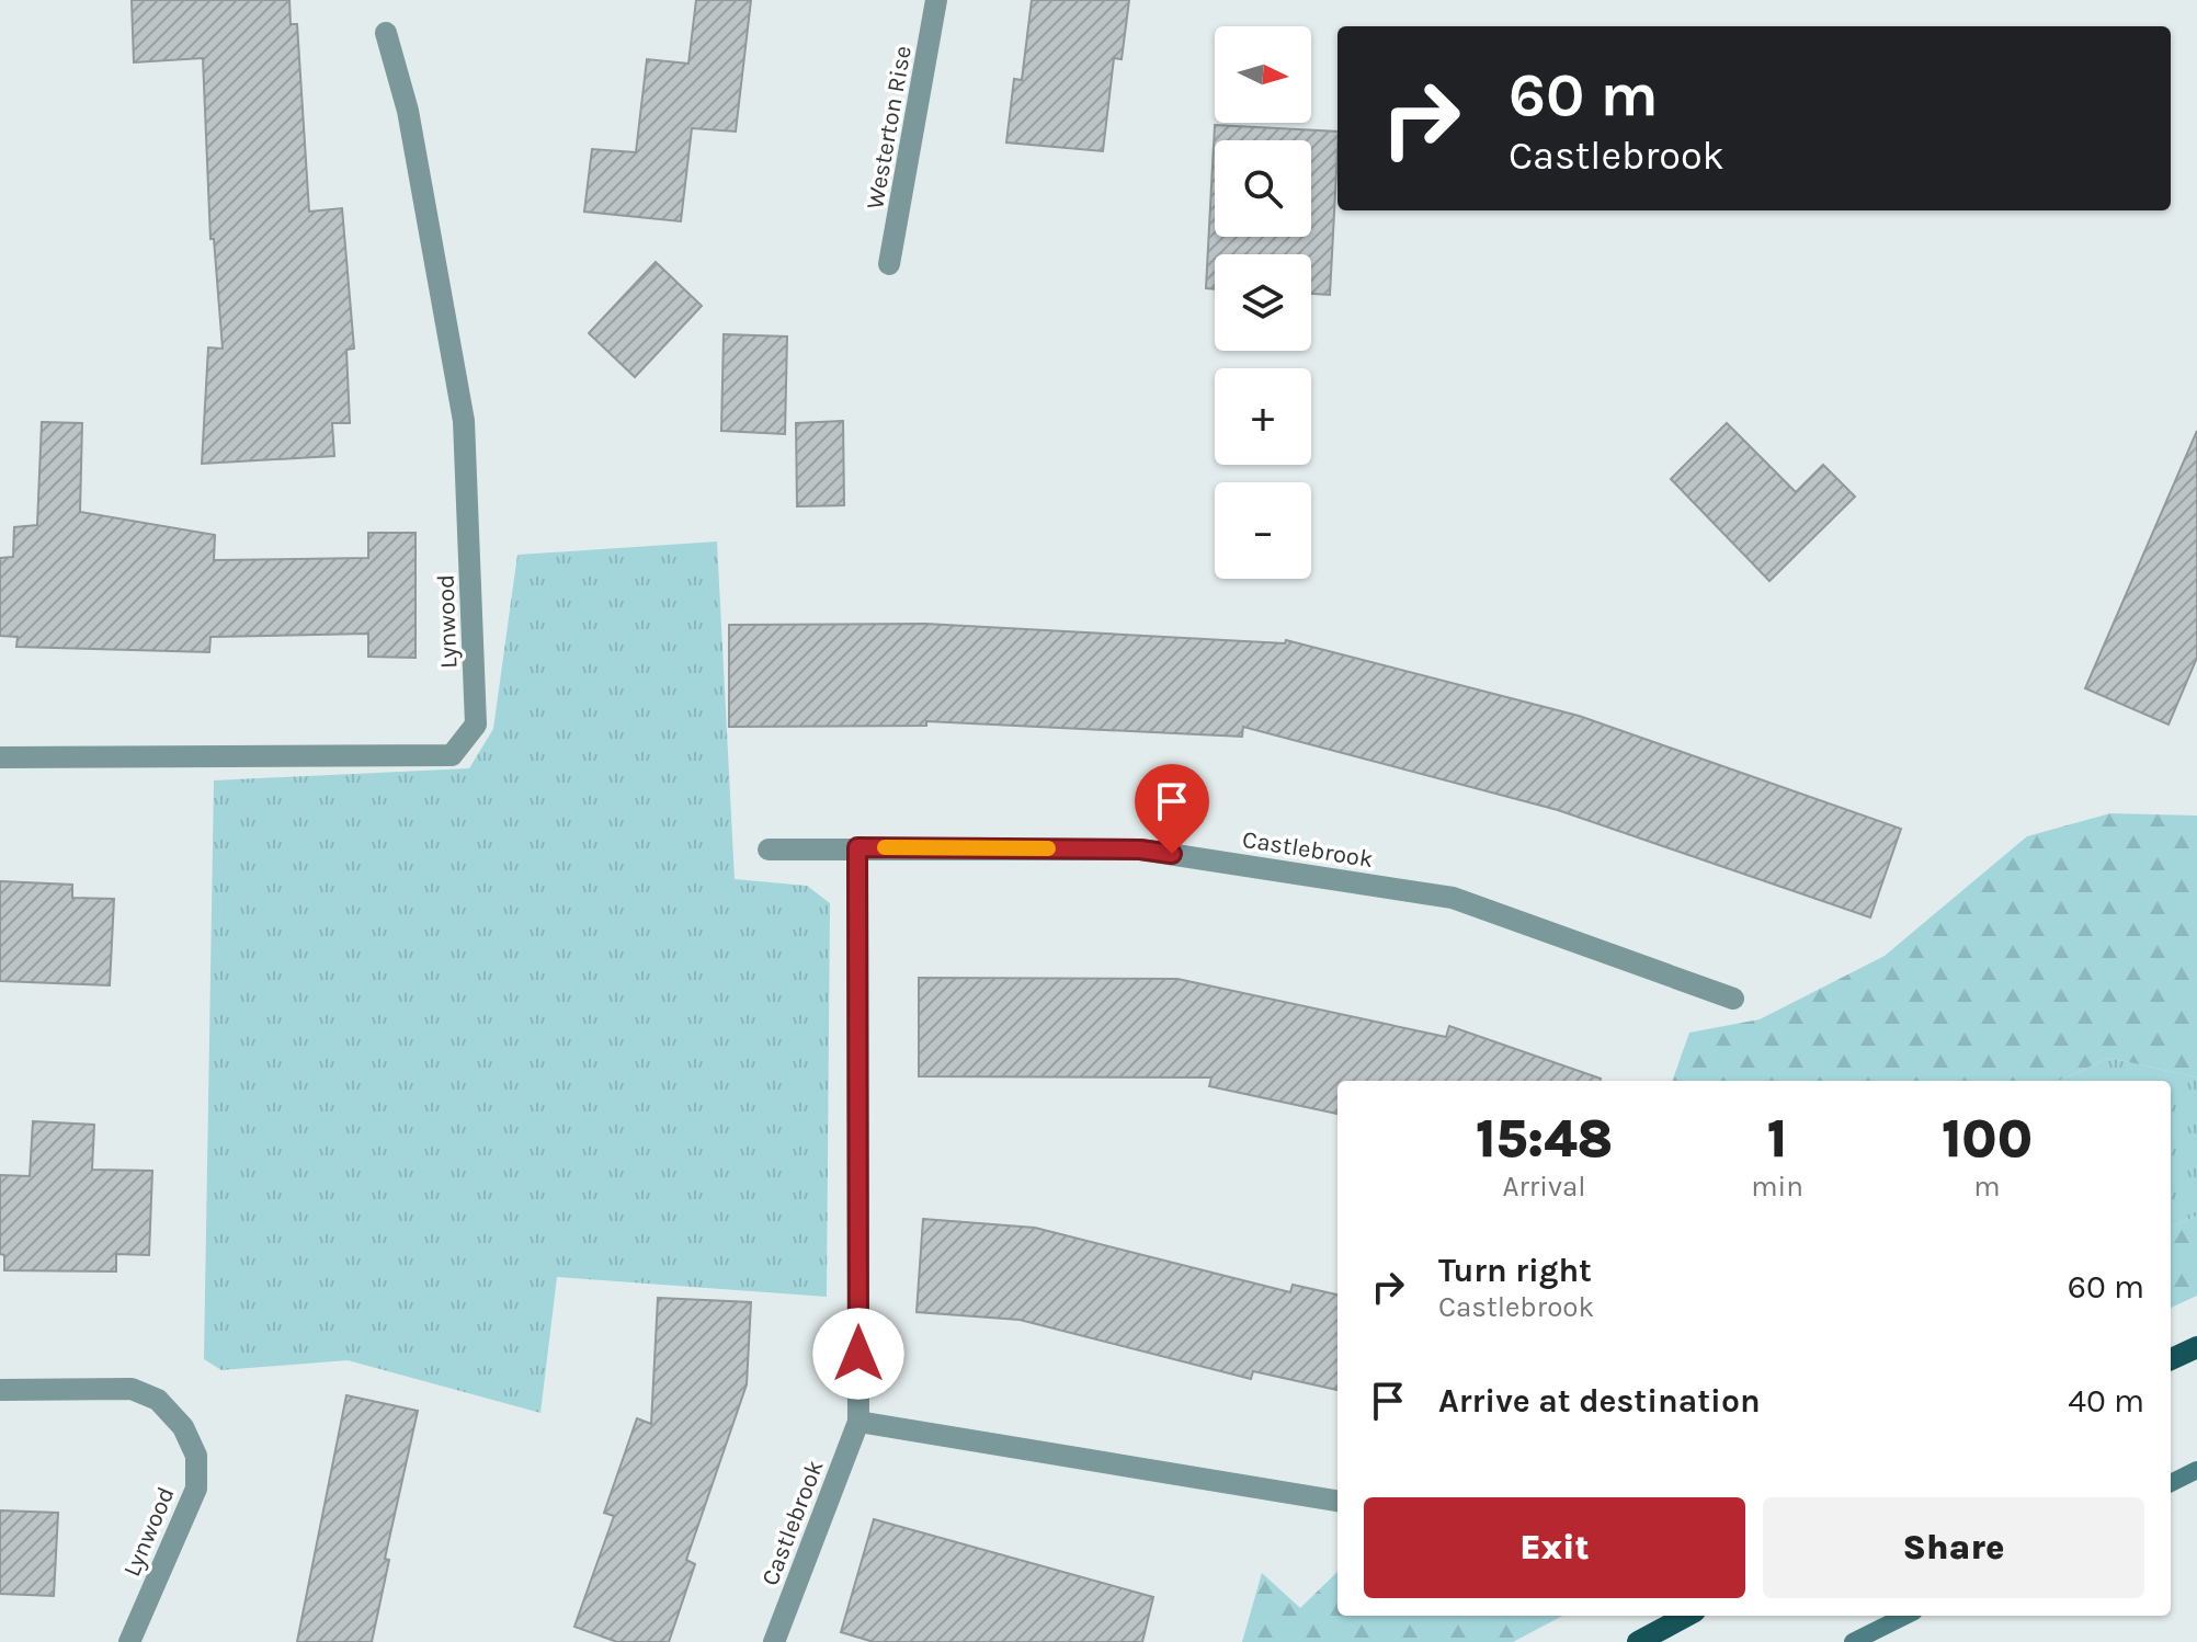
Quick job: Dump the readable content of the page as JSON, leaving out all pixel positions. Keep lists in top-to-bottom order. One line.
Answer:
{"streets":{"street":["Westerton Rise","Lynwood","Castlebrook"]},"north":"right","page":{"map_buttons":["+","−"],"turn":["60 m","Castlebrook"],"eta":["15:48","Arrival","1","min","100","m"],"list":[{"name":"Turn right","note":"Castlebrook","value":"60 m"},{"name":"Arrive at destination","value":"40 m"}],"buttons":["Exit","Share"]}}
